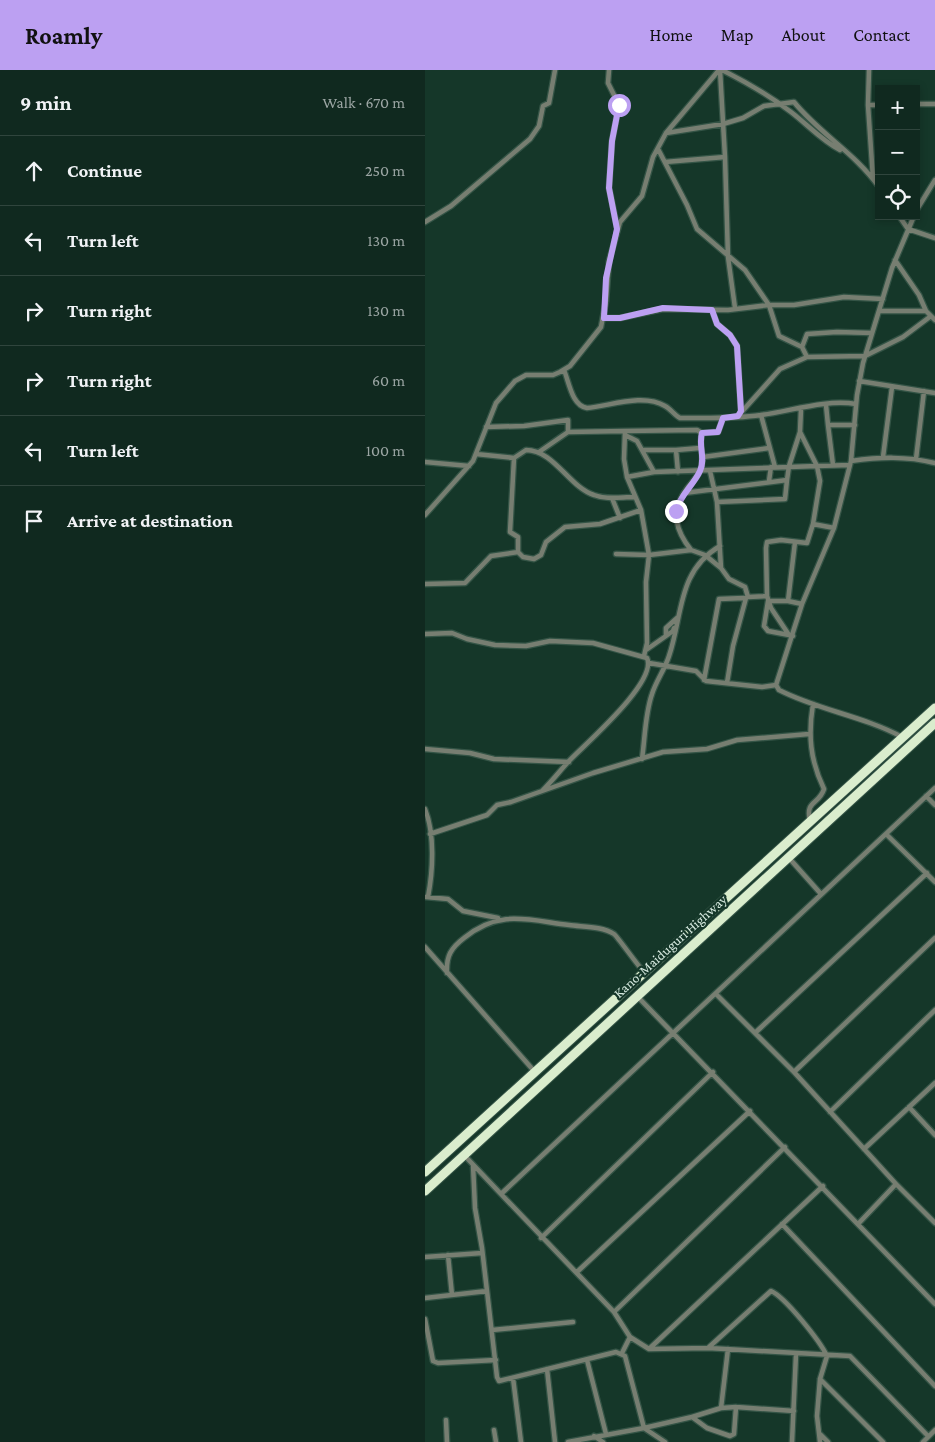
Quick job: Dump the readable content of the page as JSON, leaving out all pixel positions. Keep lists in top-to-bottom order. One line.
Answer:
{"streets":{"highway":["Kano-Maiduguri Highway"]},"page":{"header":"Roamly","nav":["Home","Map","About","Contact"],"heading":["9 min","Walk · 670 m"],"map_buttons":["+","−"],"list":[["Continue","250 m"],["Turn left","130 m"],["Turn right","130 m"],["Turn right","60 m"],["Turn left","100 m"],"Arrive at destination"]}}
